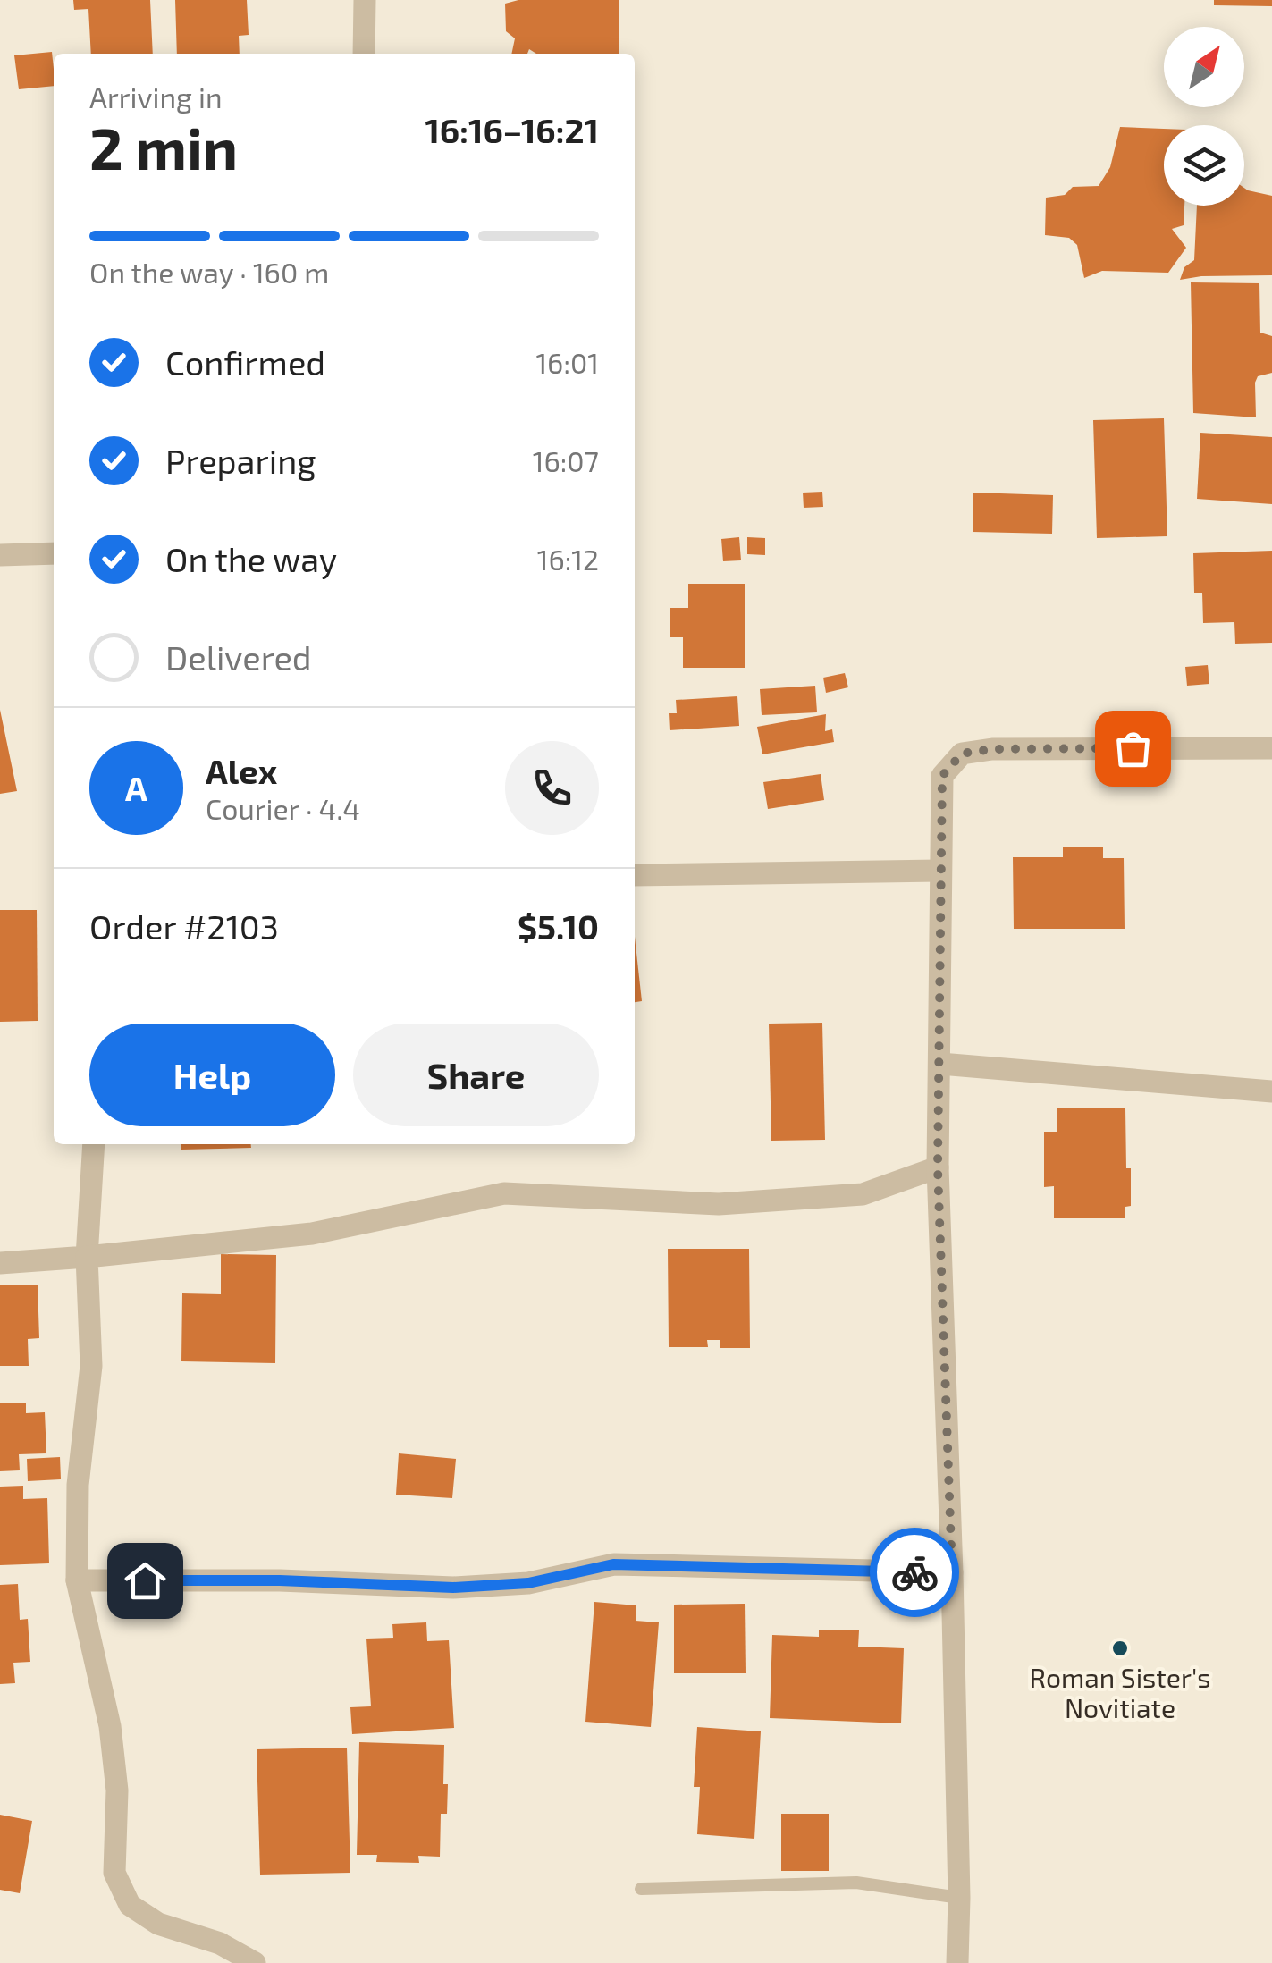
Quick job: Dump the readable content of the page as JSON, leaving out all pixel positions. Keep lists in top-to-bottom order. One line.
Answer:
{"places":["Roman Sister's Novitiate"],"north":"top right","page":{"heading":["2 min","Arriving in","16:16–16:21"],"panel":["Alex","Courier · 4.4","Order #2103","$5.10"],"bar":"On the way · 160 m","list":[["Confirmed","16:01"],["Preparing","16:07"],["On the way","16:12"],"Delivered"],"round":"A","buttons":["Help","Share"]}}
